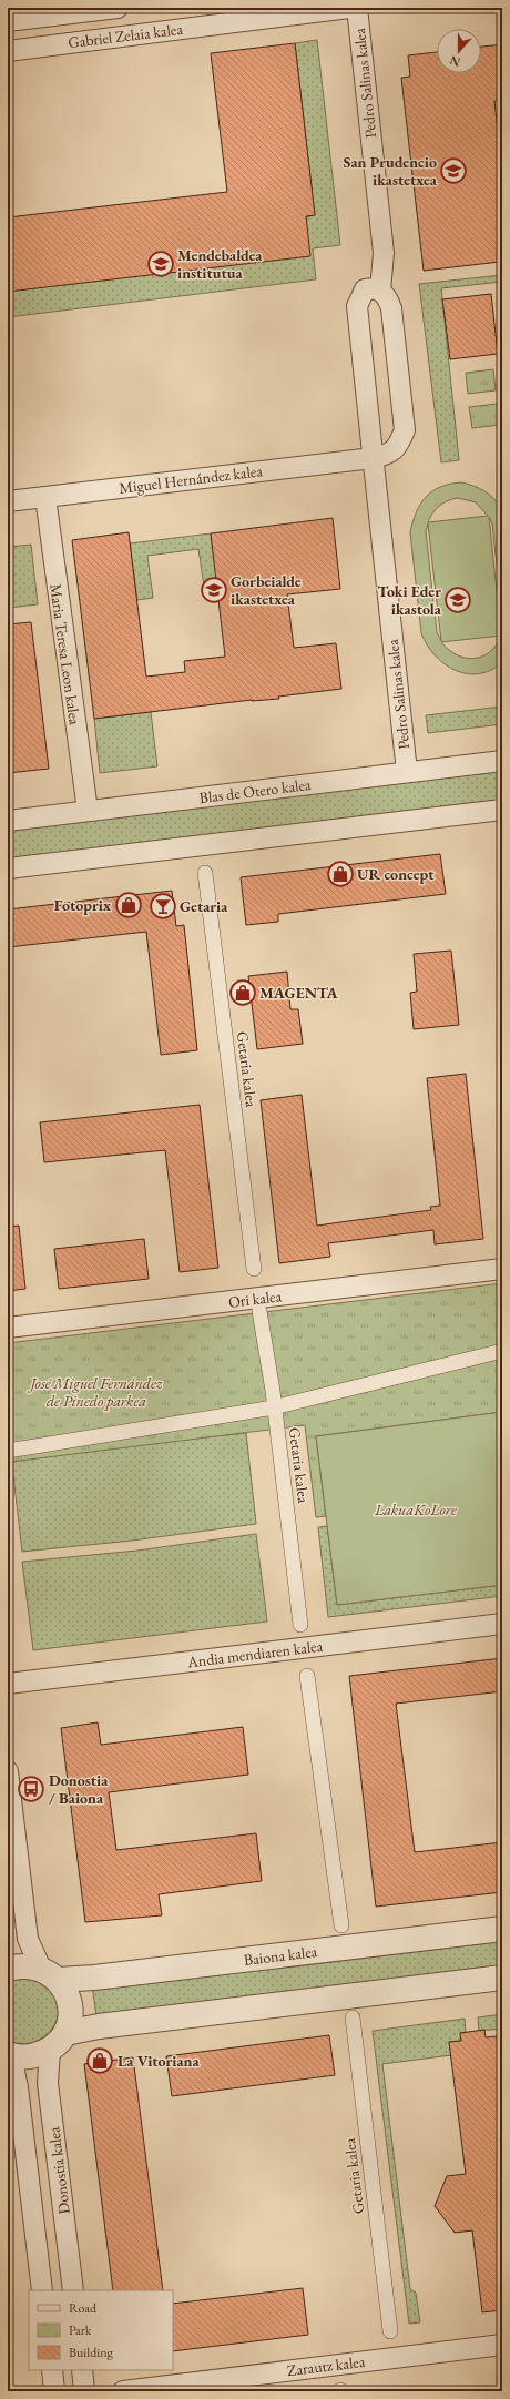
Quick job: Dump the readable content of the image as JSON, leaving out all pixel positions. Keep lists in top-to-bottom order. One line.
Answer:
{"streets":{"street":["Gabriel Zelaia kalea","Pedro Salinas kalea","Miguel Hernández kalea","Maria Teresa Leon kalea","Blas de Otero kalea","Getaria kalea","Ori kalea","Andia mendiaren kalea","Baiona kalea","Donostia kalea","Zarautz kalea"]},"crossings":[["Pedro Salinas kalea","Miguel Hernández kalea"],["Pedro Salinas kalea","Blas de Otero kalea"],["Miguel Hernández kalea","Maria Teresa Leon kalea"],["Maria Teresa Leon kalea","Blas de Otero kalea"]],"parks":["José Miguel Fernández de Pinedo parkea","LakuaKoLore"],"places":{"school or university":["San Prudencio ikastetxea","Mendebaldea institutua","Gorbeialde ikastetxea","Toki Eder ikastola"],"shop":["UR concept","Fotoprix","MAGENTA","La Vitoriana"],"bar":["Getaria"],"bus stop":["Donostia / Baiona"]},"legend":["Road","Park","Building"],"north":"bottom"}
